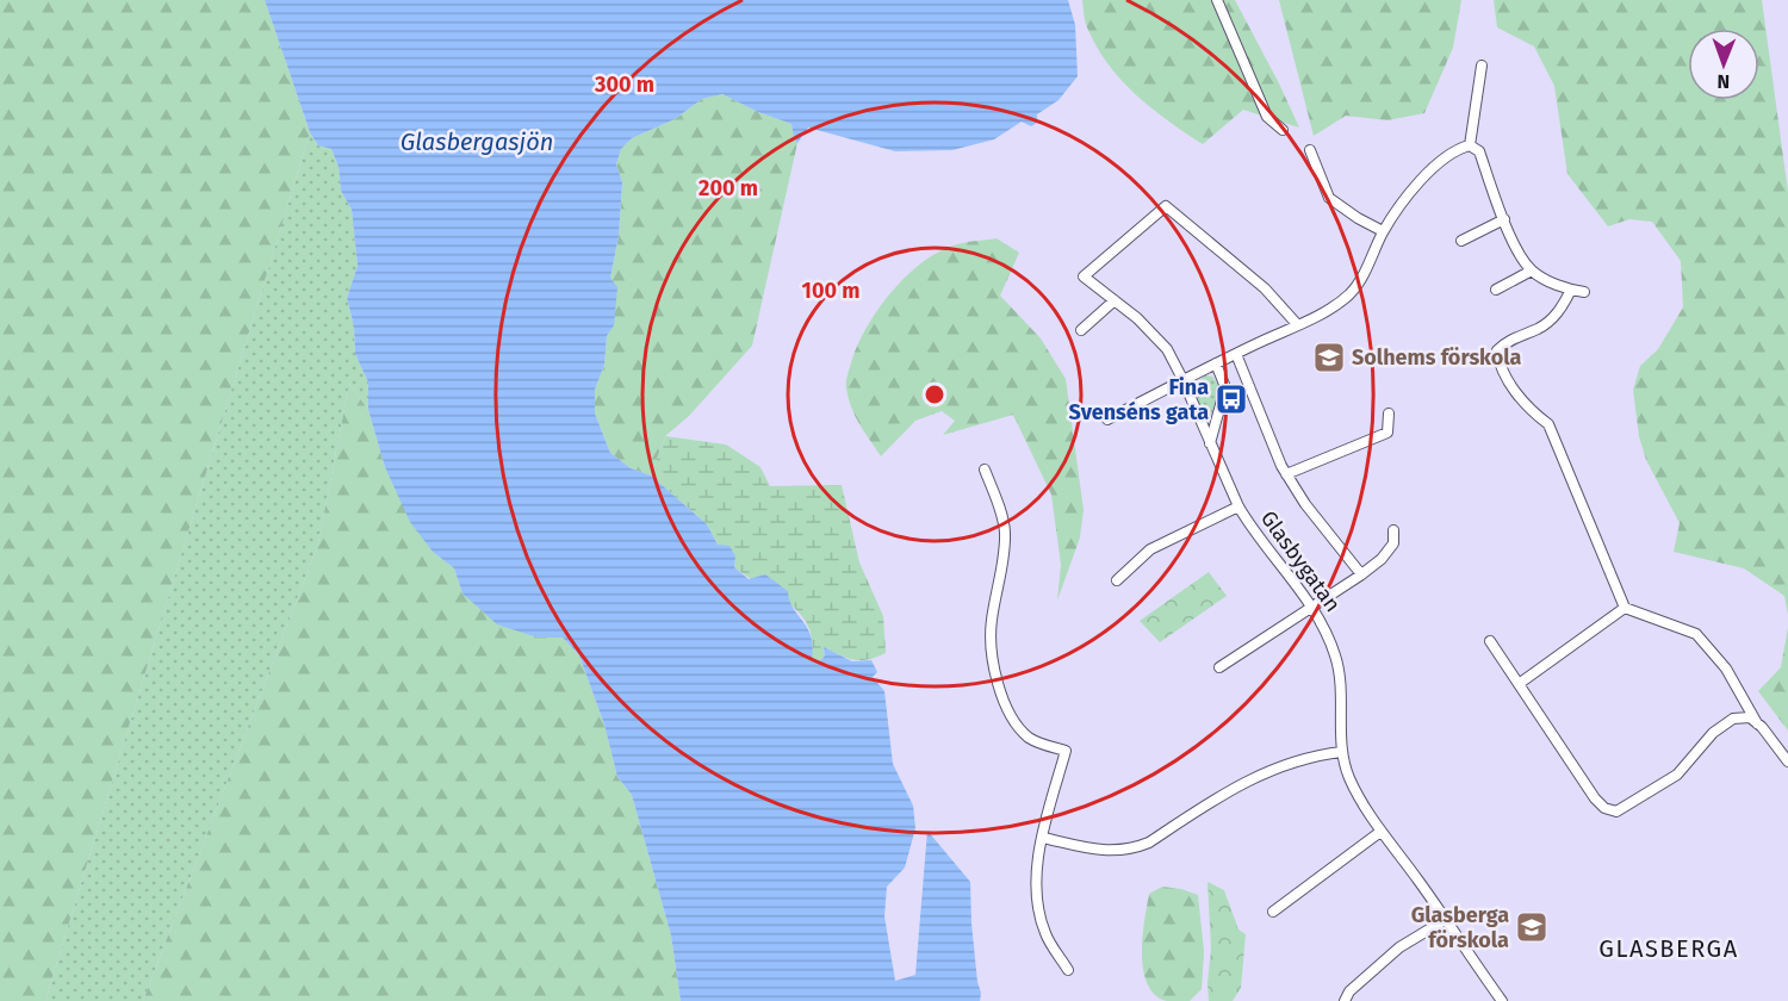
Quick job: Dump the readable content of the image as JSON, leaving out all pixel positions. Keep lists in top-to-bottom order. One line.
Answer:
{"streets":{"street":["Glasbygatan"]},"districts":["GLASBERGA"],"water":["Glasbergasjön"],"places":{"school or university":["Solhems förskola","Glasberga förskola"],"bus stop":["Fina Svenséns gata"]},"north":"bottom","rings":["300 m","200 m","100 m"]}
